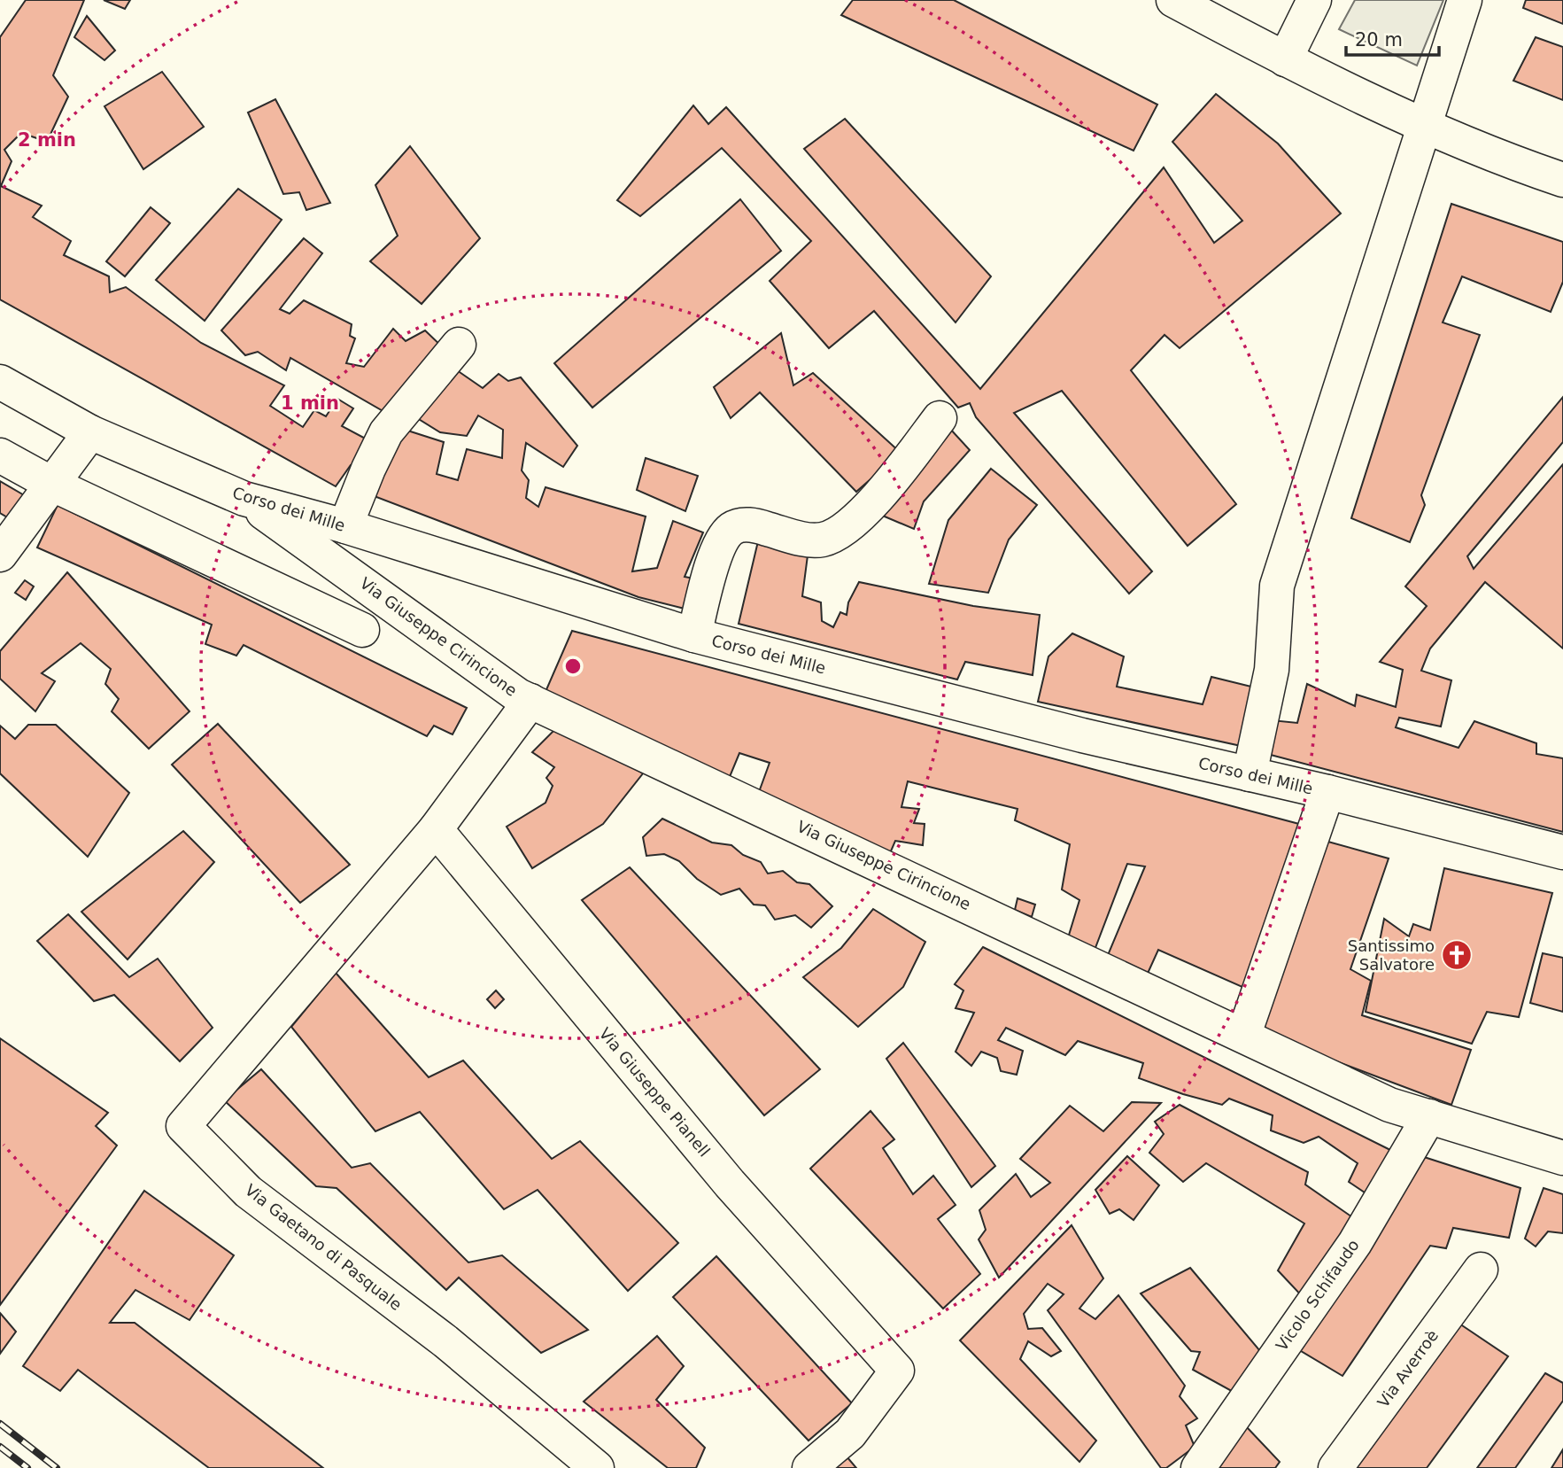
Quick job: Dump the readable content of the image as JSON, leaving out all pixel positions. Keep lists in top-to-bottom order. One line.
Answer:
{"streets":{"street":["Corso dei Mille","Via Giuseppe Cirincione","Via Giuseppe Pianell","Via Gaetano di Pasquale","Vicolo Schifaudo","Via Averroè"]},"crossings":[["Corso dei Mille","Via Giuseppe Cirincione"],["Via Giuseppe Cirincione","Vicolo Schifaudo"],["Via Giuseppe Pianell","Via Gaetano di Pasquale"]],"places":{"church":["Santissimo Salvatore"]},"scale_bar":"20 m","rings":["2 min","1 min"]}
